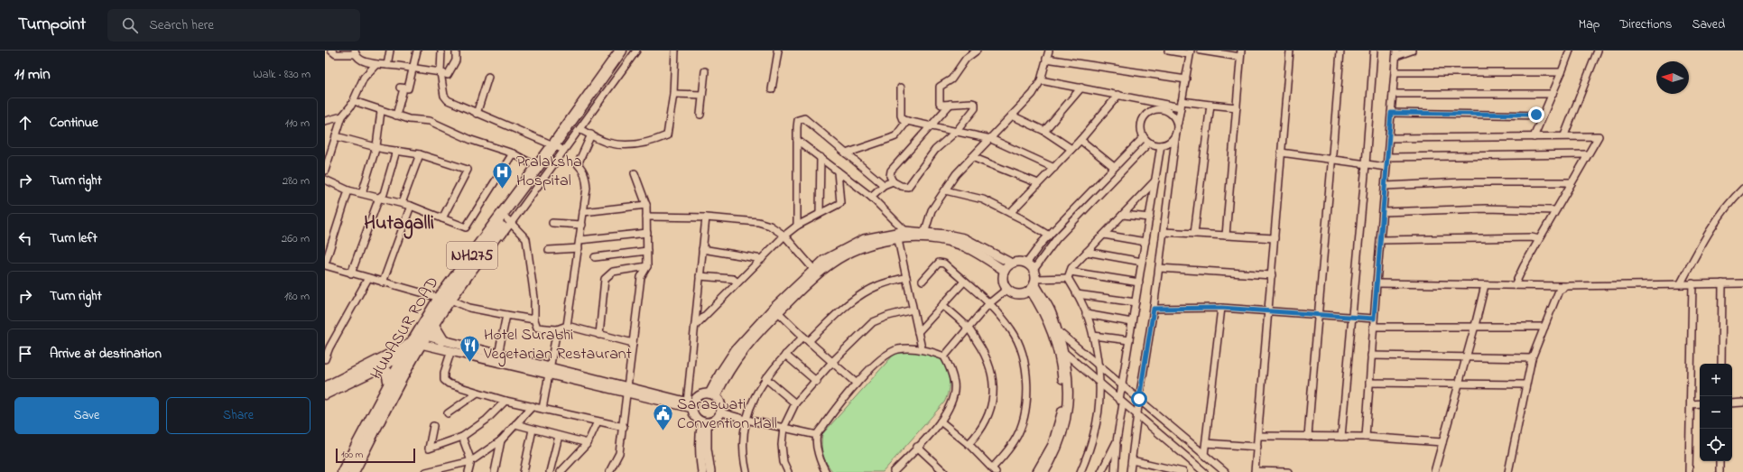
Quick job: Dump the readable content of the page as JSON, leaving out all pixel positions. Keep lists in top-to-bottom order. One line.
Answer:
{"streets":{"highway":["NH275","HUNASUR ROAD"]},"crossings":[["NH275","HUNASUR ROAD"]],"districts":["Hutagalli"],"places":{"hospital":["Pralaksha Hospital"],"restaurant":["Hotel Surabhi Vegetarian Restaurant"],"public building":["Saraswati Convention Hall"]},"scale_bar":"100 m","north":"left","page":{"header":"Turnpoint","search":"Search here","nav":["Map","Directions","Saved"],"heading":["11 min","Walk · 830 m"],"list":[["Continue","110 m"],["Turn right","280 m"],["Turn left","260 m"],["Turn right","180 m"],"Arrive at destination"],"map_buttons":["+","−"],"buttons":["Save","Share"],"scale":"100 m"}}
